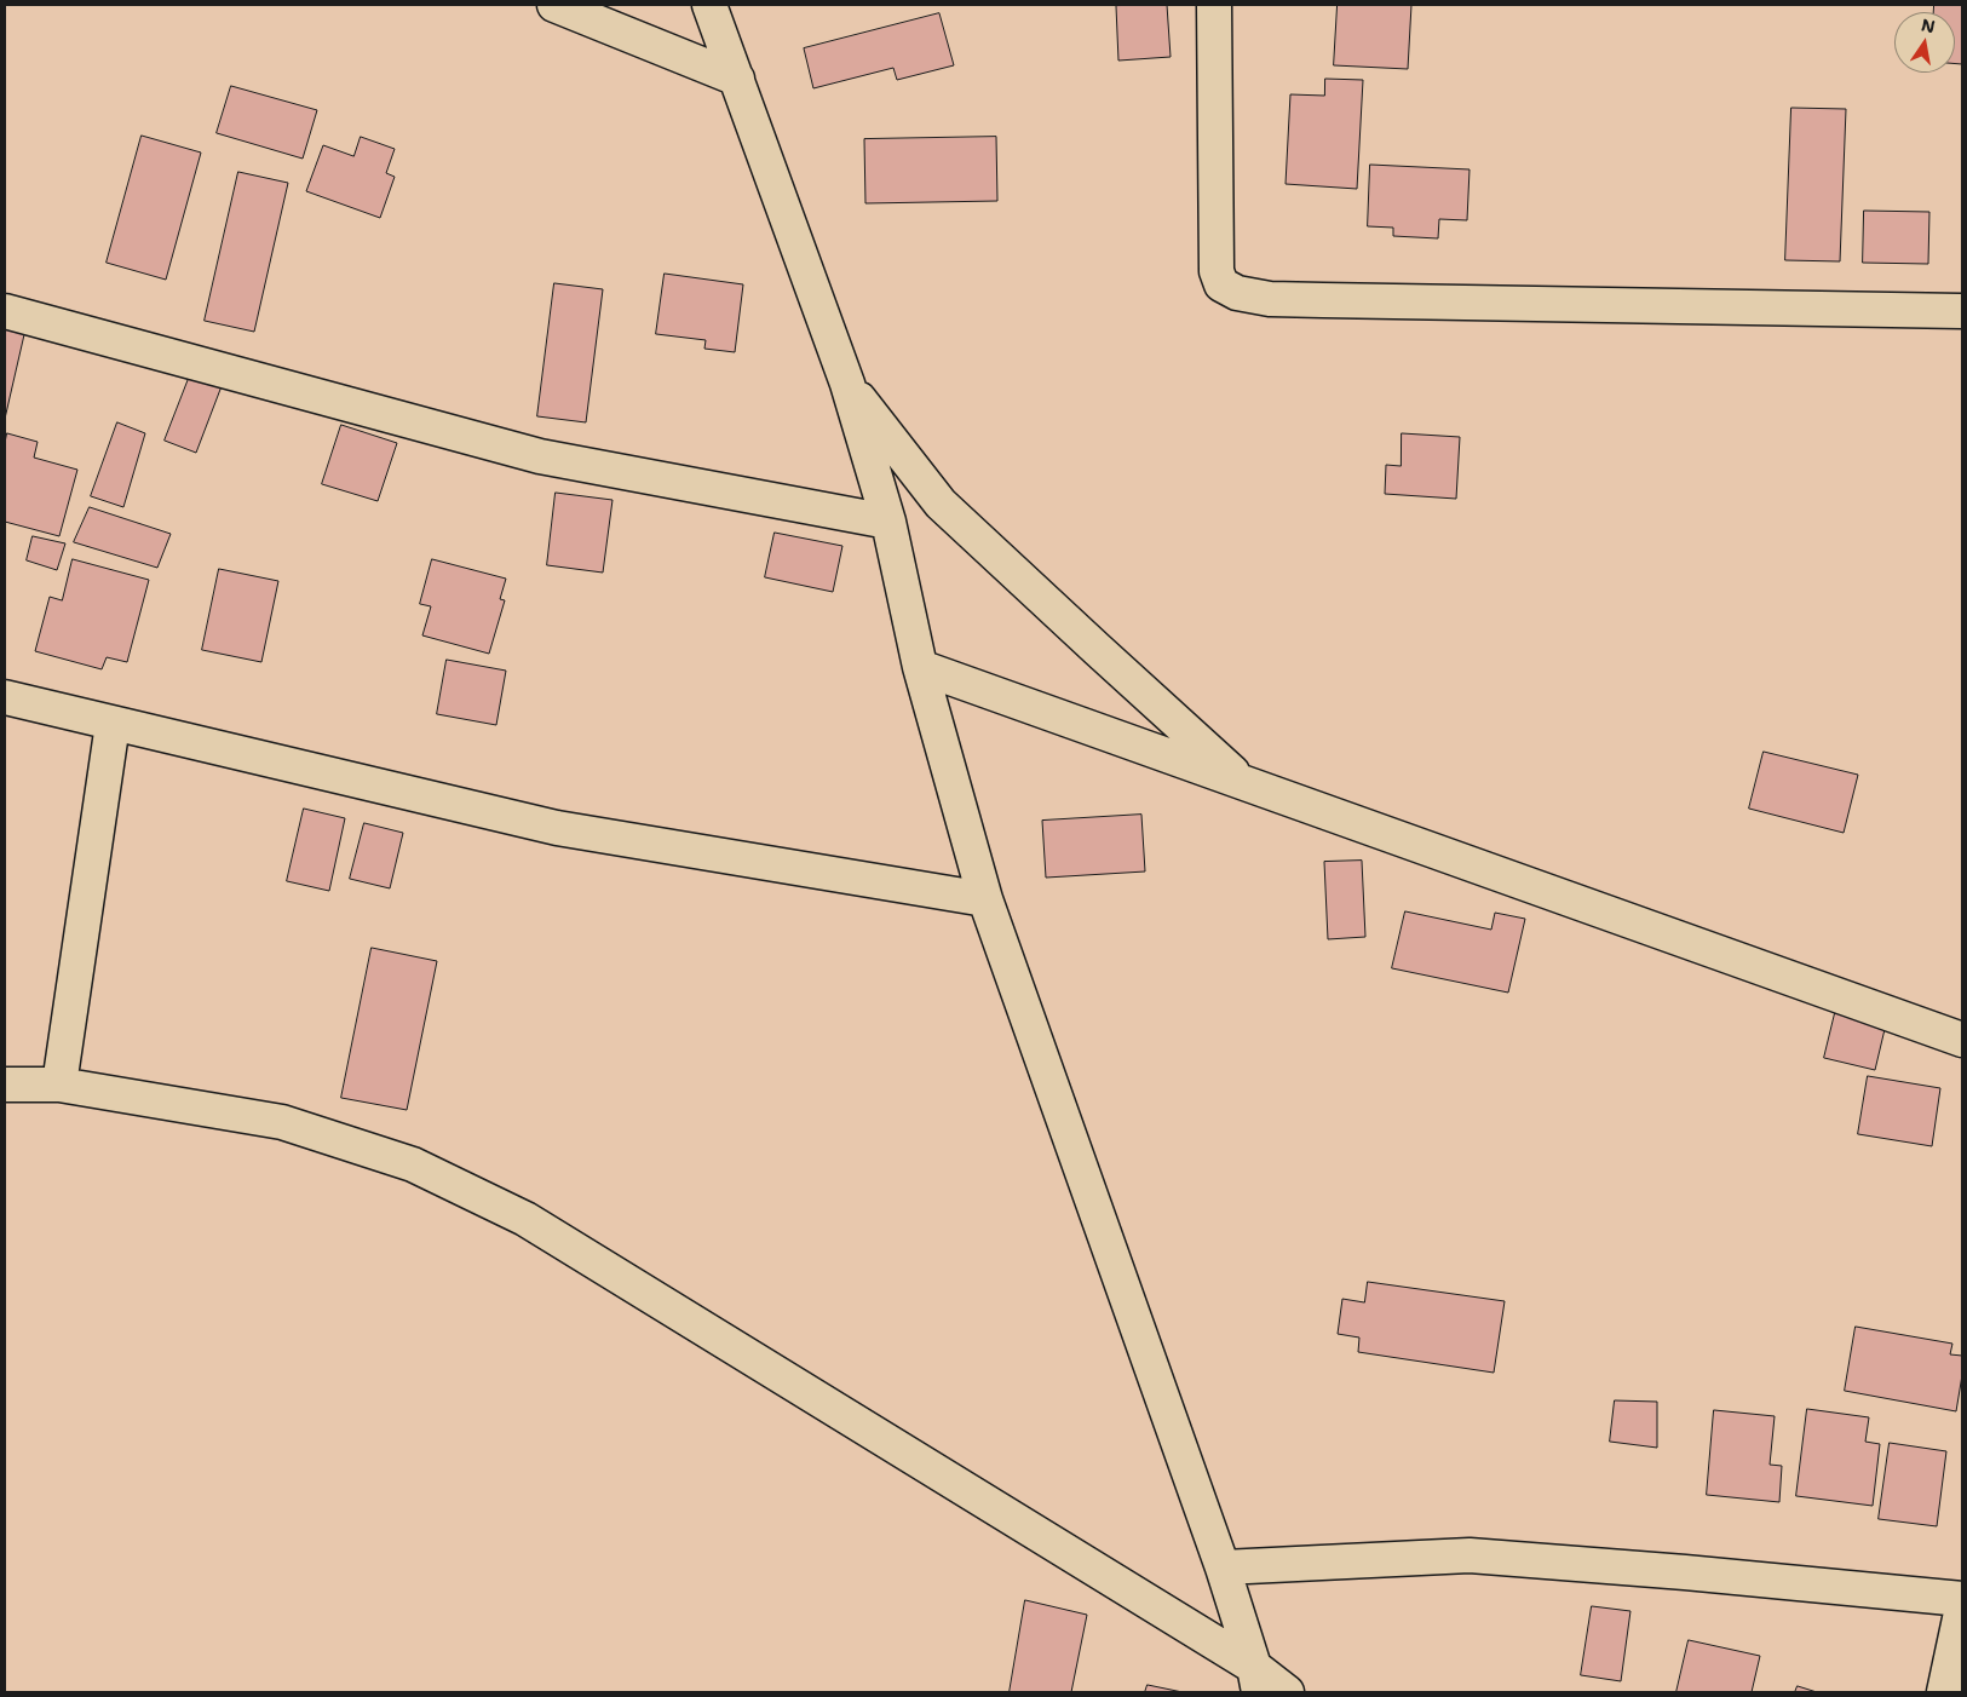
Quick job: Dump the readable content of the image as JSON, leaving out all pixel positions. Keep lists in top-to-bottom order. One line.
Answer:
{"north":"top"}
